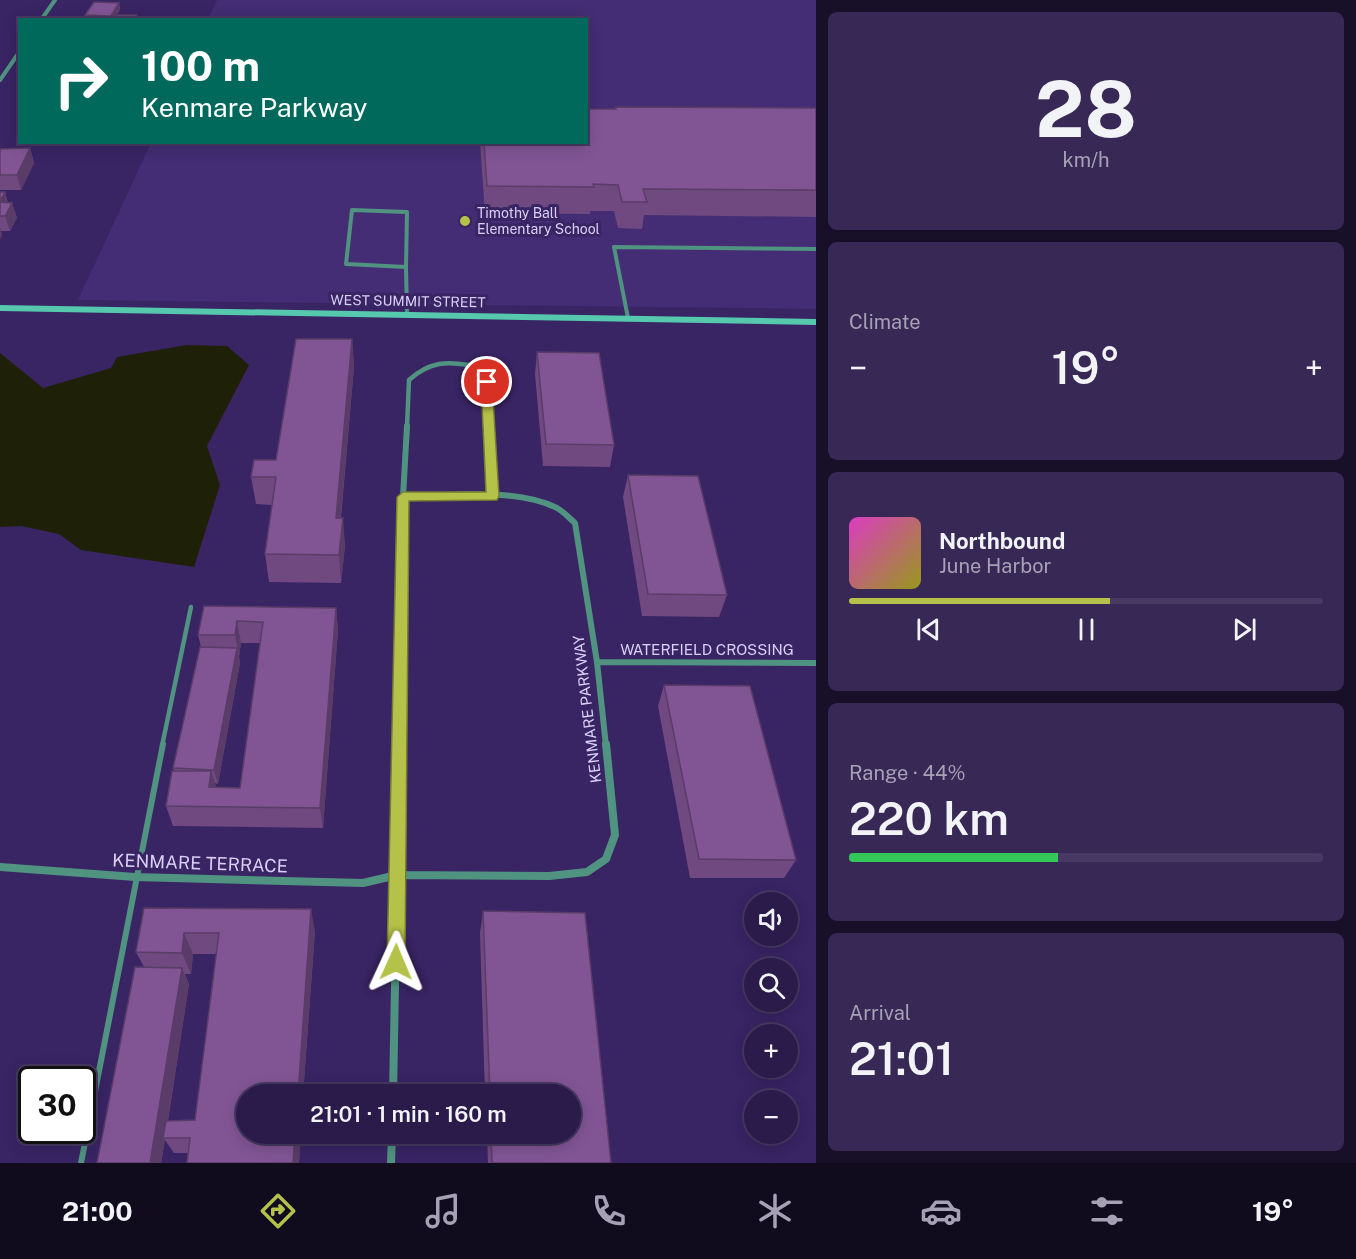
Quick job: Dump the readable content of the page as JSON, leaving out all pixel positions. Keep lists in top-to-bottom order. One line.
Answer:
{"streets":{"street":["WEST SUMMIT STREET","WATERFIELD CROSSING","KENMARE PARKWAY","KENMARE TERRACE"]},"crossings":[["WATERFIELD CROSSING","KENMARE PARKWAY"],["KENMARE PARKWAY","KENMARE TERRACE"]],"places":["Timothy Ball Elementary School"],"page":{"tile":[["28","km/h"],"Climate",["Range · 44%","220 km"],["Arrival","21:01"]],"turn":["100 m","Kenmare Parkway"],"heat":["−","19°","+"],"song":["Northbound","June Harbor"],"map_buttons":["+","−"],"limit":"30","trip":"21:01 · 1 min · 160 m","tabs":["21:00","19°"]}}
